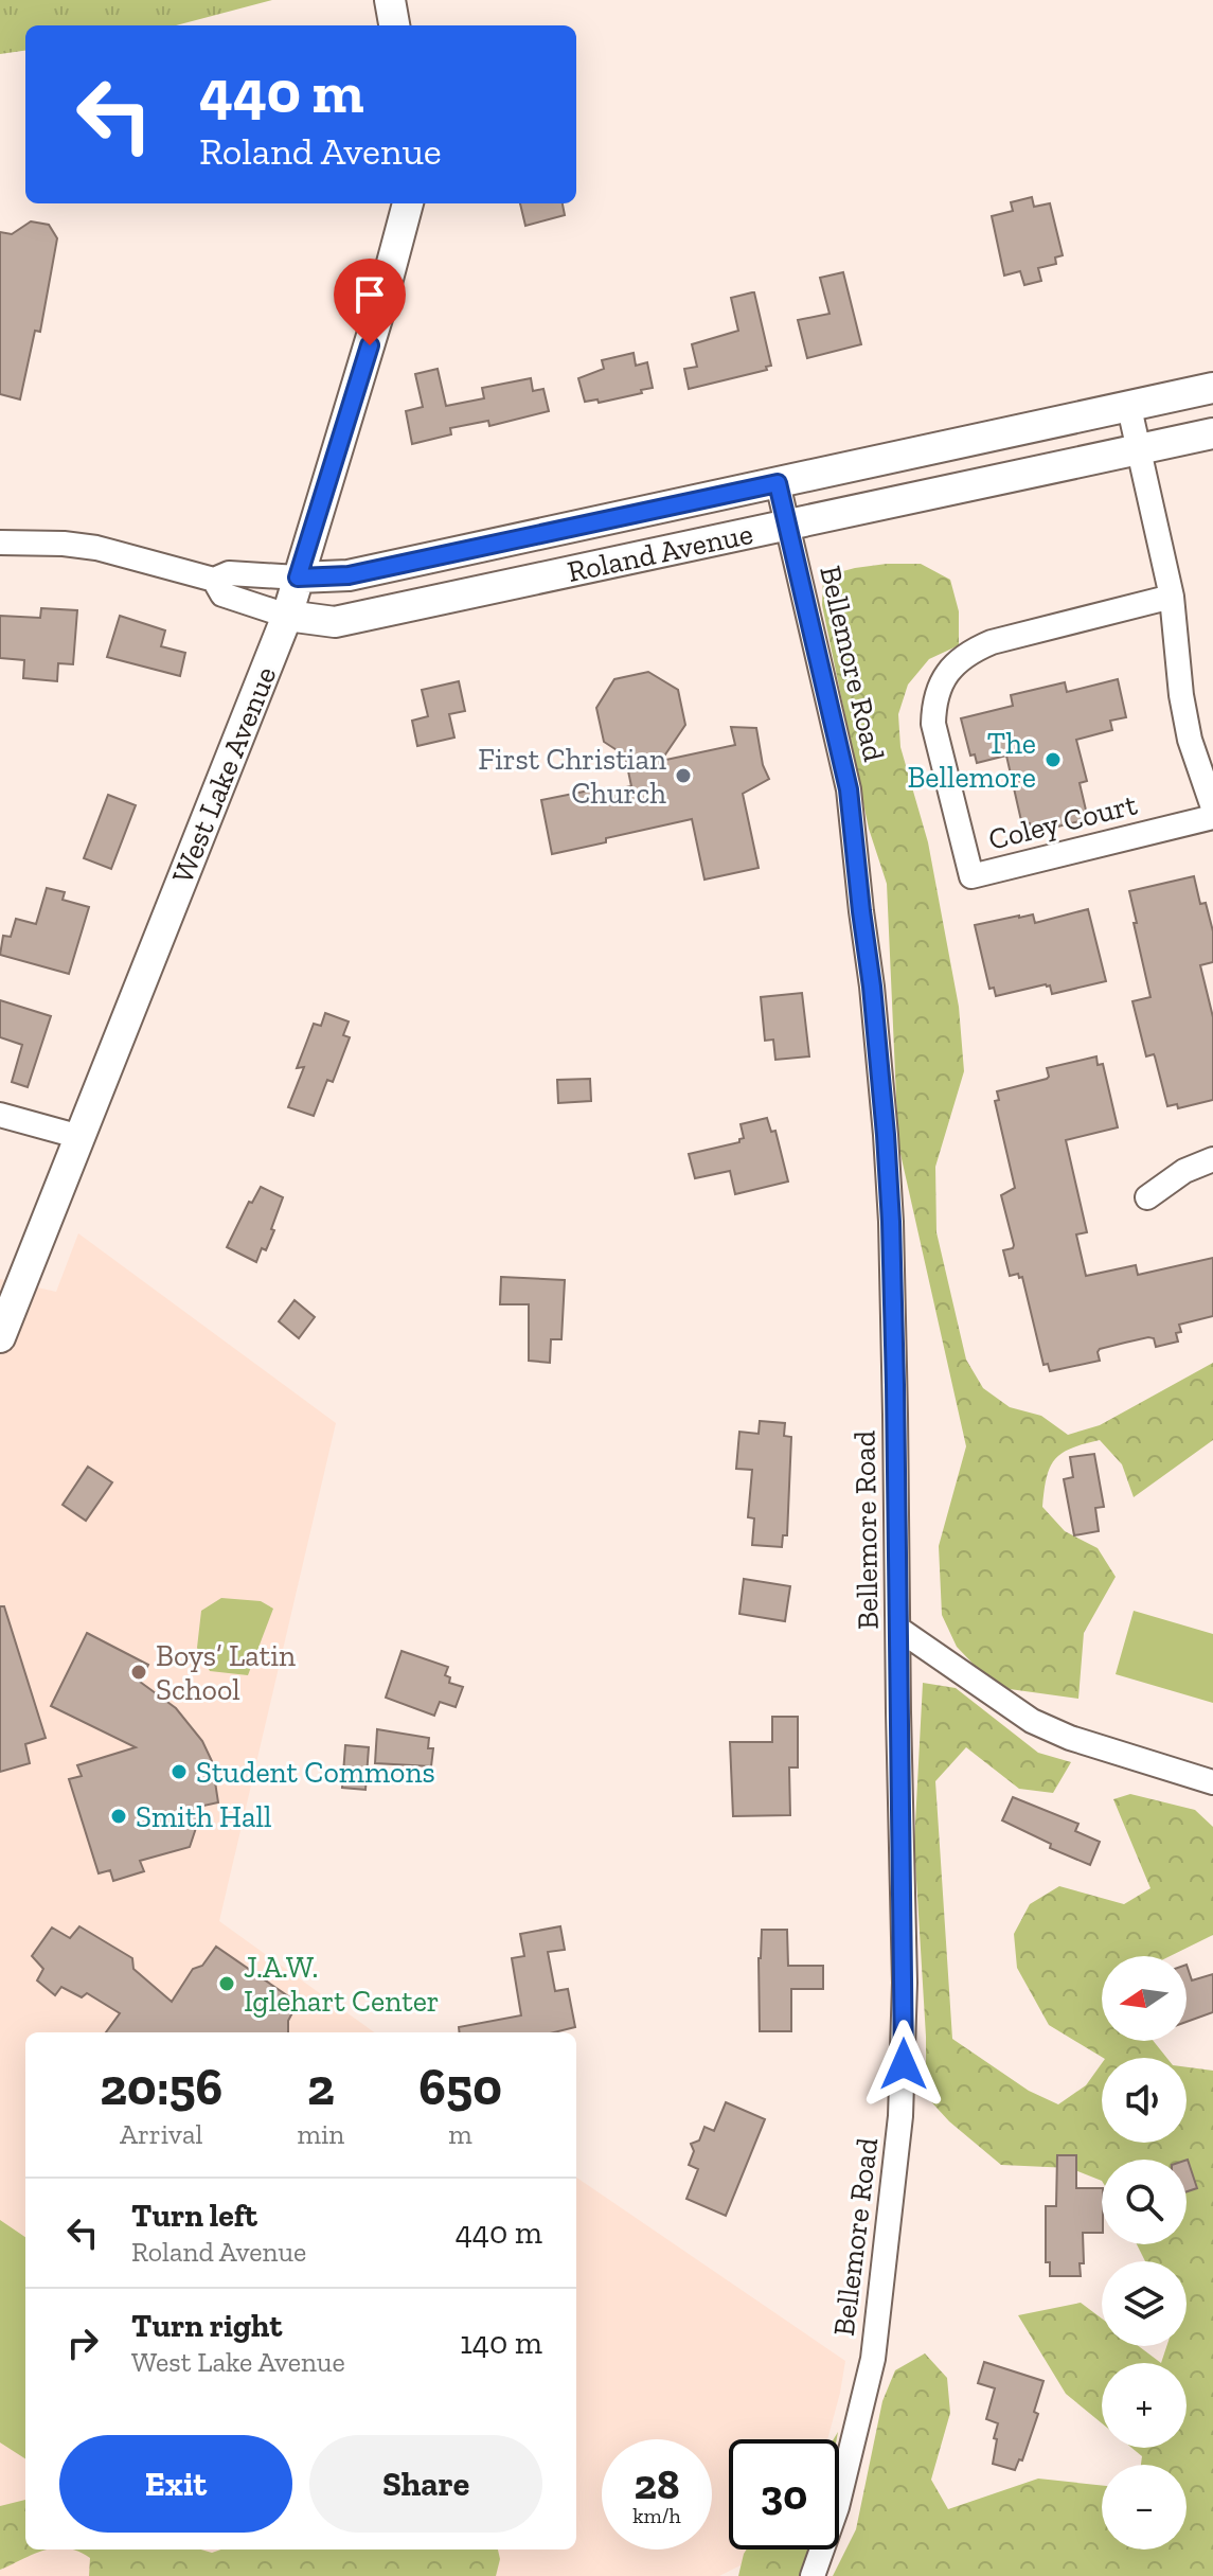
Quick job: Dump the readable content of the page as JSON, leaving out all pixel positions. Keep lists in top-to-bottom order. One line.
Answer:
{"streets":{"street":["Roland Avenue","Bellemore Road","West Lake Avenue","Coley Court"]},"crossings":[["Roland Avenue","Bellemore Road"],["Roland Avenue","West Lake Avenue"]],"places":["The Bellemore","First Christian Church","Boys’ Latin School","Student Commons","Smith Hall","J.A.W. Iglehart Center"],"north":"left","page":{"turn":["440 m","Roland Avenue"],"map_buttons":["+","−"],"eta":["20:56","Arrival","2","min","650","m"],"list":[{"name":"Turn left","note":"Roland Avenue","value":"440 m"},{"name":"Turn right","note":"West Lake Avenue","value":"140 m"}],"buttons":["Exit","Share"],"speed":"28 km/h","limit":"30"}}
